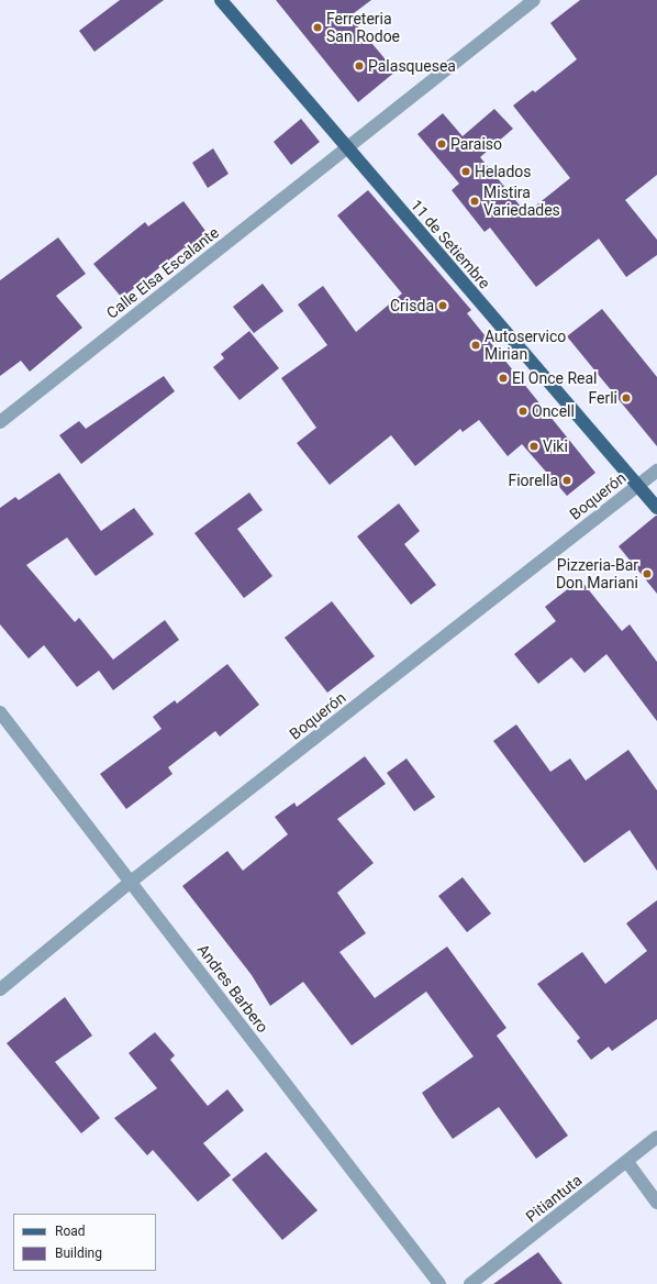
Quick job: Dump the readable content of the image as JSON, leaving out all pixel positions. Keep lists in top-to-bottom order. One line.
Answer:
{"streets":{"main road":["11 de Setiembre"],"street":["Calle Elsa Escalante","Boquerón","Andres Barbero","Pitiantuta"]},"crossings":[["11 de Setiembre","Calle Elsa Escalante"],["11 de Setiembre","Boquerón"],["Boquerón","Andres Barbero"]],"places":["Ferreteria San Rodoe","Palasquesea","Paraiso","Helados","Mistira Variedades","Crisda","Autoservico Mirian","El Once Real","Ferli","Oncell","Viki","Fiorella","Pizzeria-Bar Don Mariani"],"legend":["Road","Building"]}
